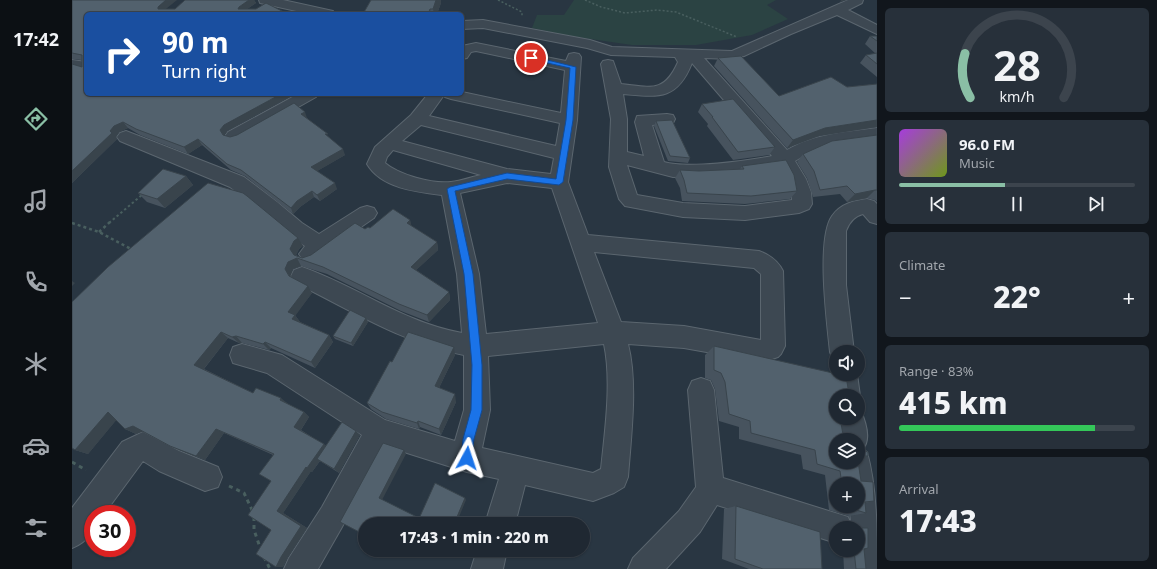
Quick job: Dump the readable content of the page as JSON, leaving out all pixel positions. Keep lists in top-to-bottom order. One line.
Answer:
{"page":{"tabs":"17:42","turn":["90 m","Turn right"],"song":["96.0 FM","Music"],"tile":["Climate",["Range · 83%","415 km"],["Arrival","17:43"]],"heat":["−","22°","+"],"map_buttons":["+","−"],"limit":"30","trip":"17:43 · 1 min · 220 m","gauge":["28","km/h"]}}
